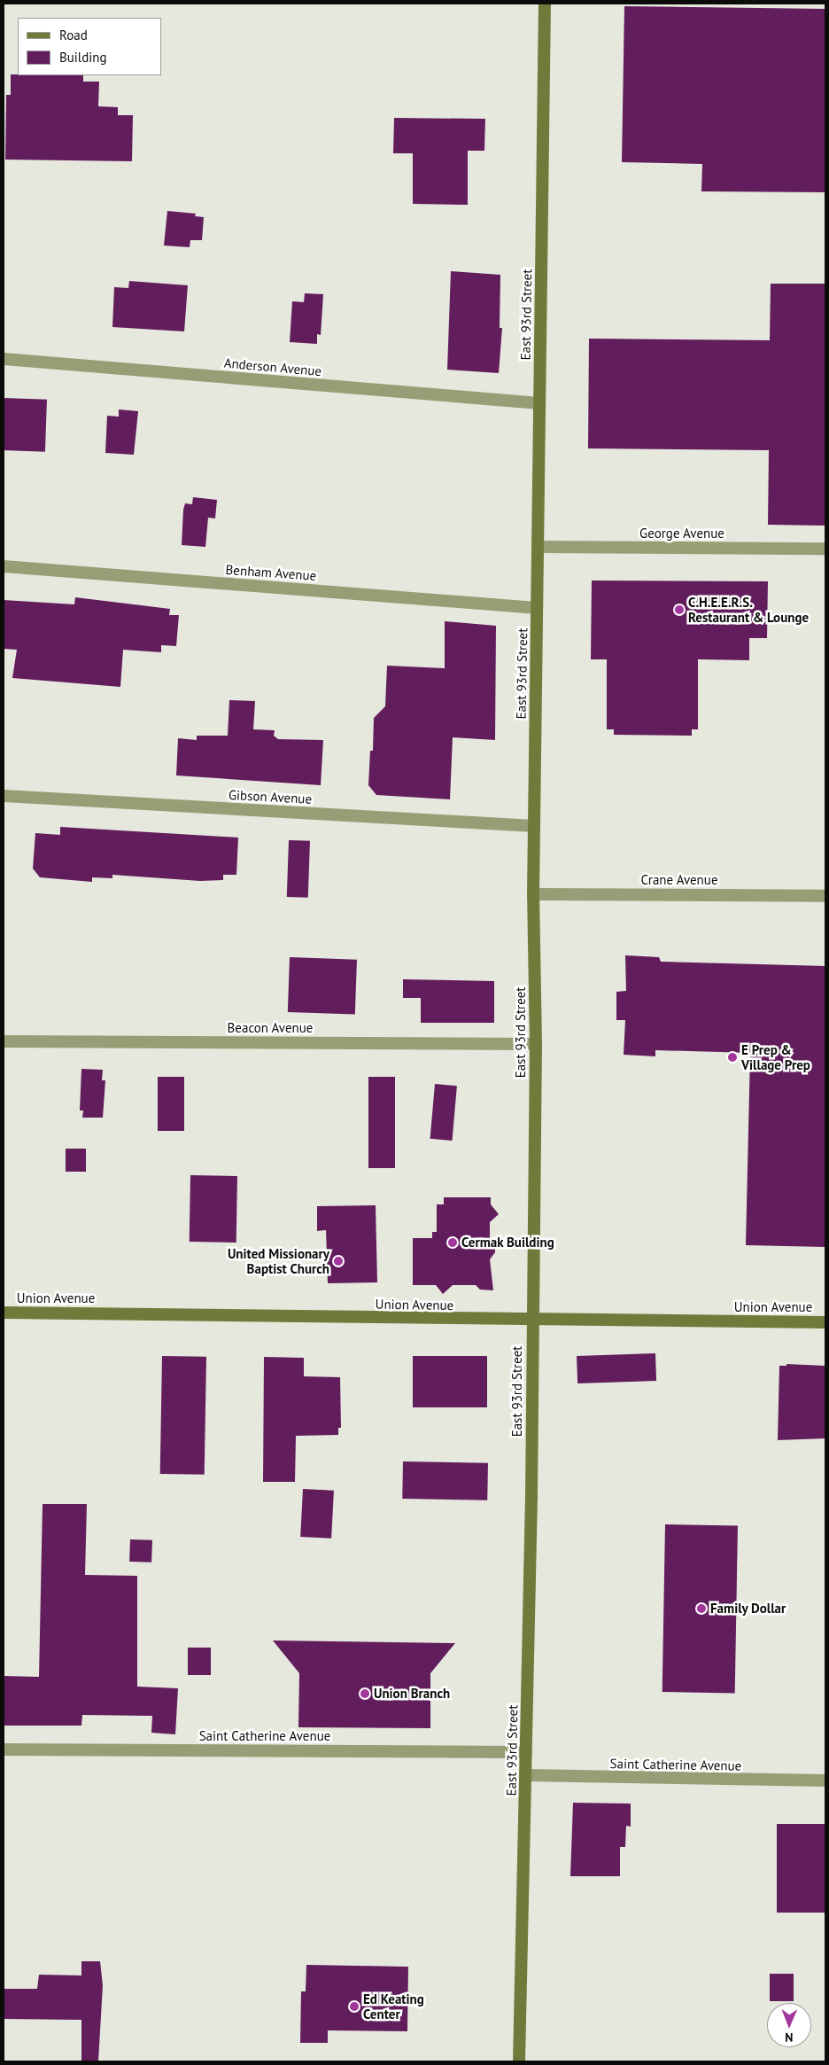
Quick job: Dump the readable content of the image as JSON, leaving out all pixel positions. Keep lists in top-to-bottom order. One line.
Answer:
{"streets":{"main road":["East 93rd Street","Union Avenue"],"street":["Anderson Avenue","George Avenue","Benham Avenue","Gibson Avenue","Crane Avenue","Beacon Avenue","Saint Catherine Avenue"]},"crossings":[["East 93rd Street","Anderson Avenue"],["East 93rd Street","George Avenue"],["East 93rd Street","Benham Avenue"],["East 93rd Street","Gibson Avenue"],["East 93rd Street","Crane Avenue"],["East 93rd Street","Beacon Avenue"],["East 93rd Street","Union Avenue"],["East 93rd Street","Saint Catherine Avenue"]],"places":["C.H.E.E.R.S. Restaurant & Lounge","E Prep & Village Prep","Cermak Building","United Missionary Baptist Church","Family Dollar","Union Branch","Ed Keating Center"],"legend":["Road","Building"],"north":"bottom"}
